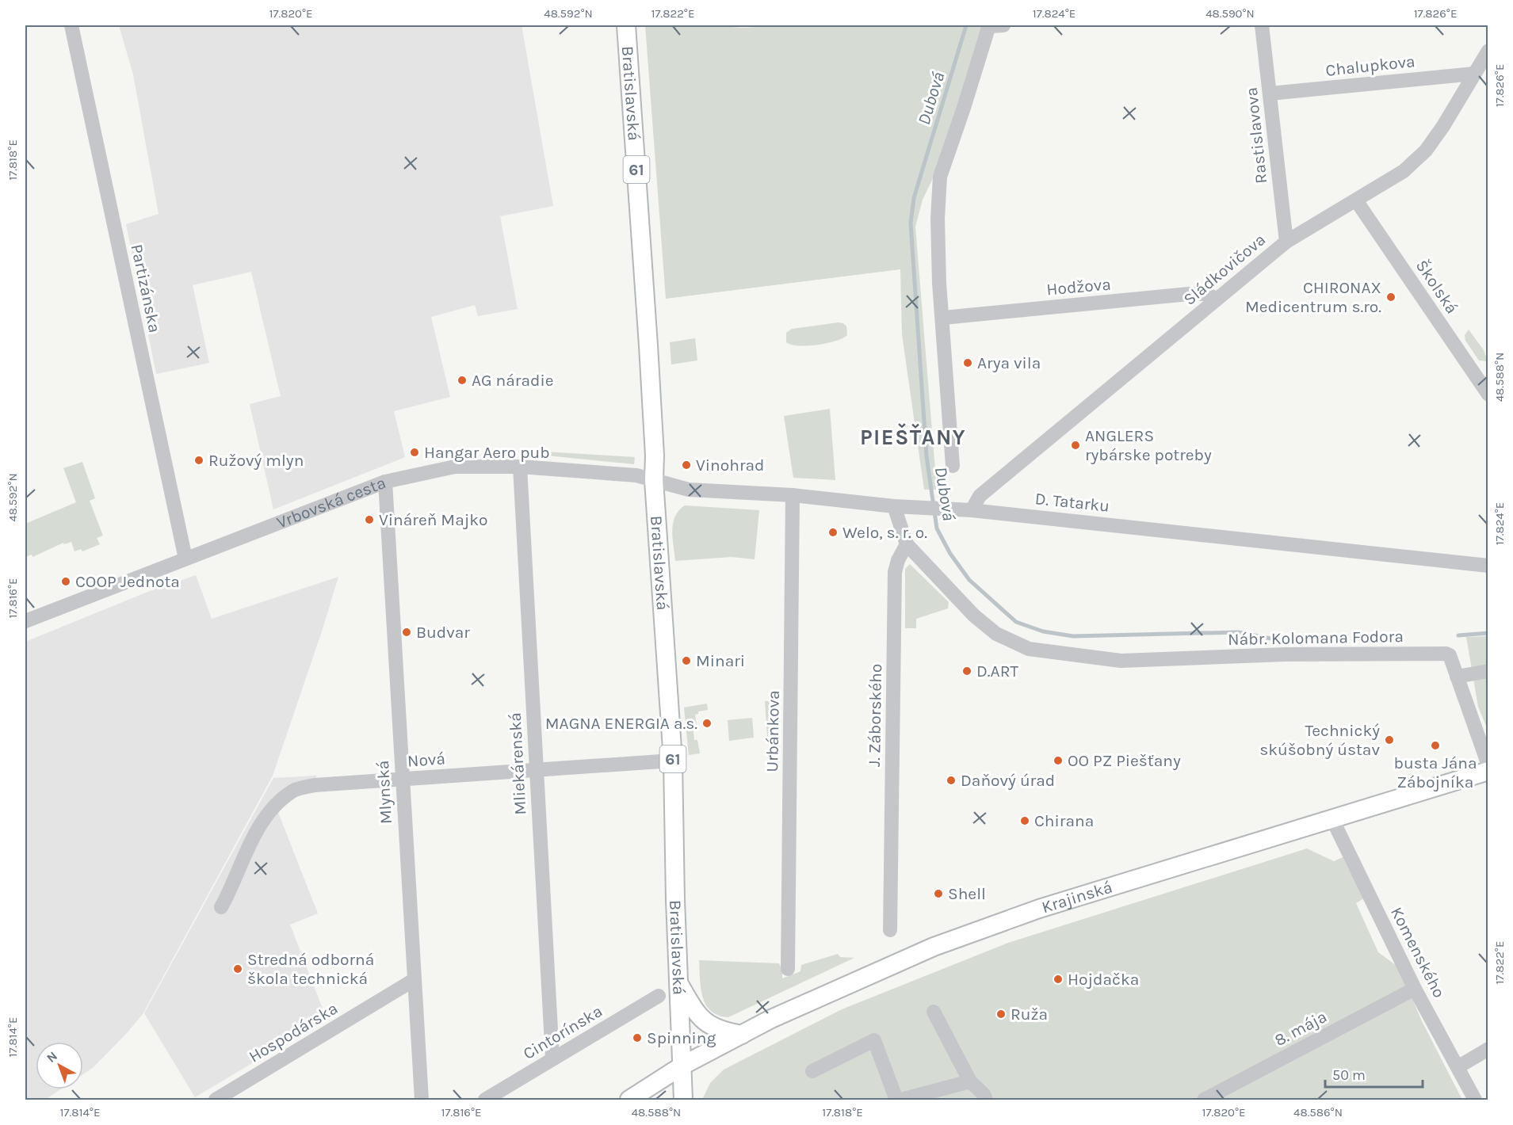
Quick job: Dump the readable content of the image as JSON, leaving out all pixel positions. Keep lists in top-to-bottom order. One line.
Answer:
{"streets":{"main road":["Bratislavská","61","Krajinská"],"street":["Chalupkova","Rastislavova","Sládkovičova","Hodžova","Školská","Partizánska","D. Tatarku","Vrbovská cesta","Nábr. Kolomana Fodora","J. Záborského","Urbánkova","Nová","Mliekárenská","Mlynská","Komenského","8. mája","Hospodárska","Cintorínska"]},"crossings":[["Chalupkova","Rastislavova"],["Chalupkova","Sládkovičova"],["Bratislavská","D. Tatarku"],["Bratislavská","Vrbovská cesta"],["Bratislavská","Nová"],["Bratislavská","Krajinská"],["Rastislavova","Sládkovičova"],["Sládkovičova","Hodžova"],["Sládkovičova","Školská"],["Sládkovičova","D. Tatarku"],["Partizánska","Vrbovská cesta"],["D. Tatarku","Vrbovská cesta"],["D. Tatarku","Urbánkova"],["Vrbovská cesta","Mliekárenská"],["Vrbovská cesta","Mlynská"],["Nábr. Kolomana Fodora","J. Záborského"],["Nová","Mliekárenská"],["Nová","Mlynská"],["Mliekárenská","Cintorínska"],["Mlynská","Hospodárska"],["Krajinská","Komenského"],["Komenského","8. mája"]],"districts":["PIEŠŤANY"],"water":["Dubová"],"places":["CHIRONAX Medicentrum s.ro.","Arya vila","AG náradie","ANGLERS rybárske potreby","Hangar Aero pub","Ružový mlyn","Vinohrad","Vináreň Majko","Welo, s. r. o.","COOP Jednota","Budvar","Minari","D.ART","MAGNA ENERGIA a.s.","Technický skúšobný ústav","busta Jána Zábojníka","OO PZ Piešťany","Daňový úrad","Chirana","Shell","Stredná odborná škola technická","Hojdačka","Ruža","Spinning"],"scale_bar":"50 m","north":"top left","coordinates":["17.820°E","48.592°N","17.822°E","17.824°E","48.590°N","17.826°E","17.818°E","48.588°N","17.816°E","17.814°E","48.586°N"]}
